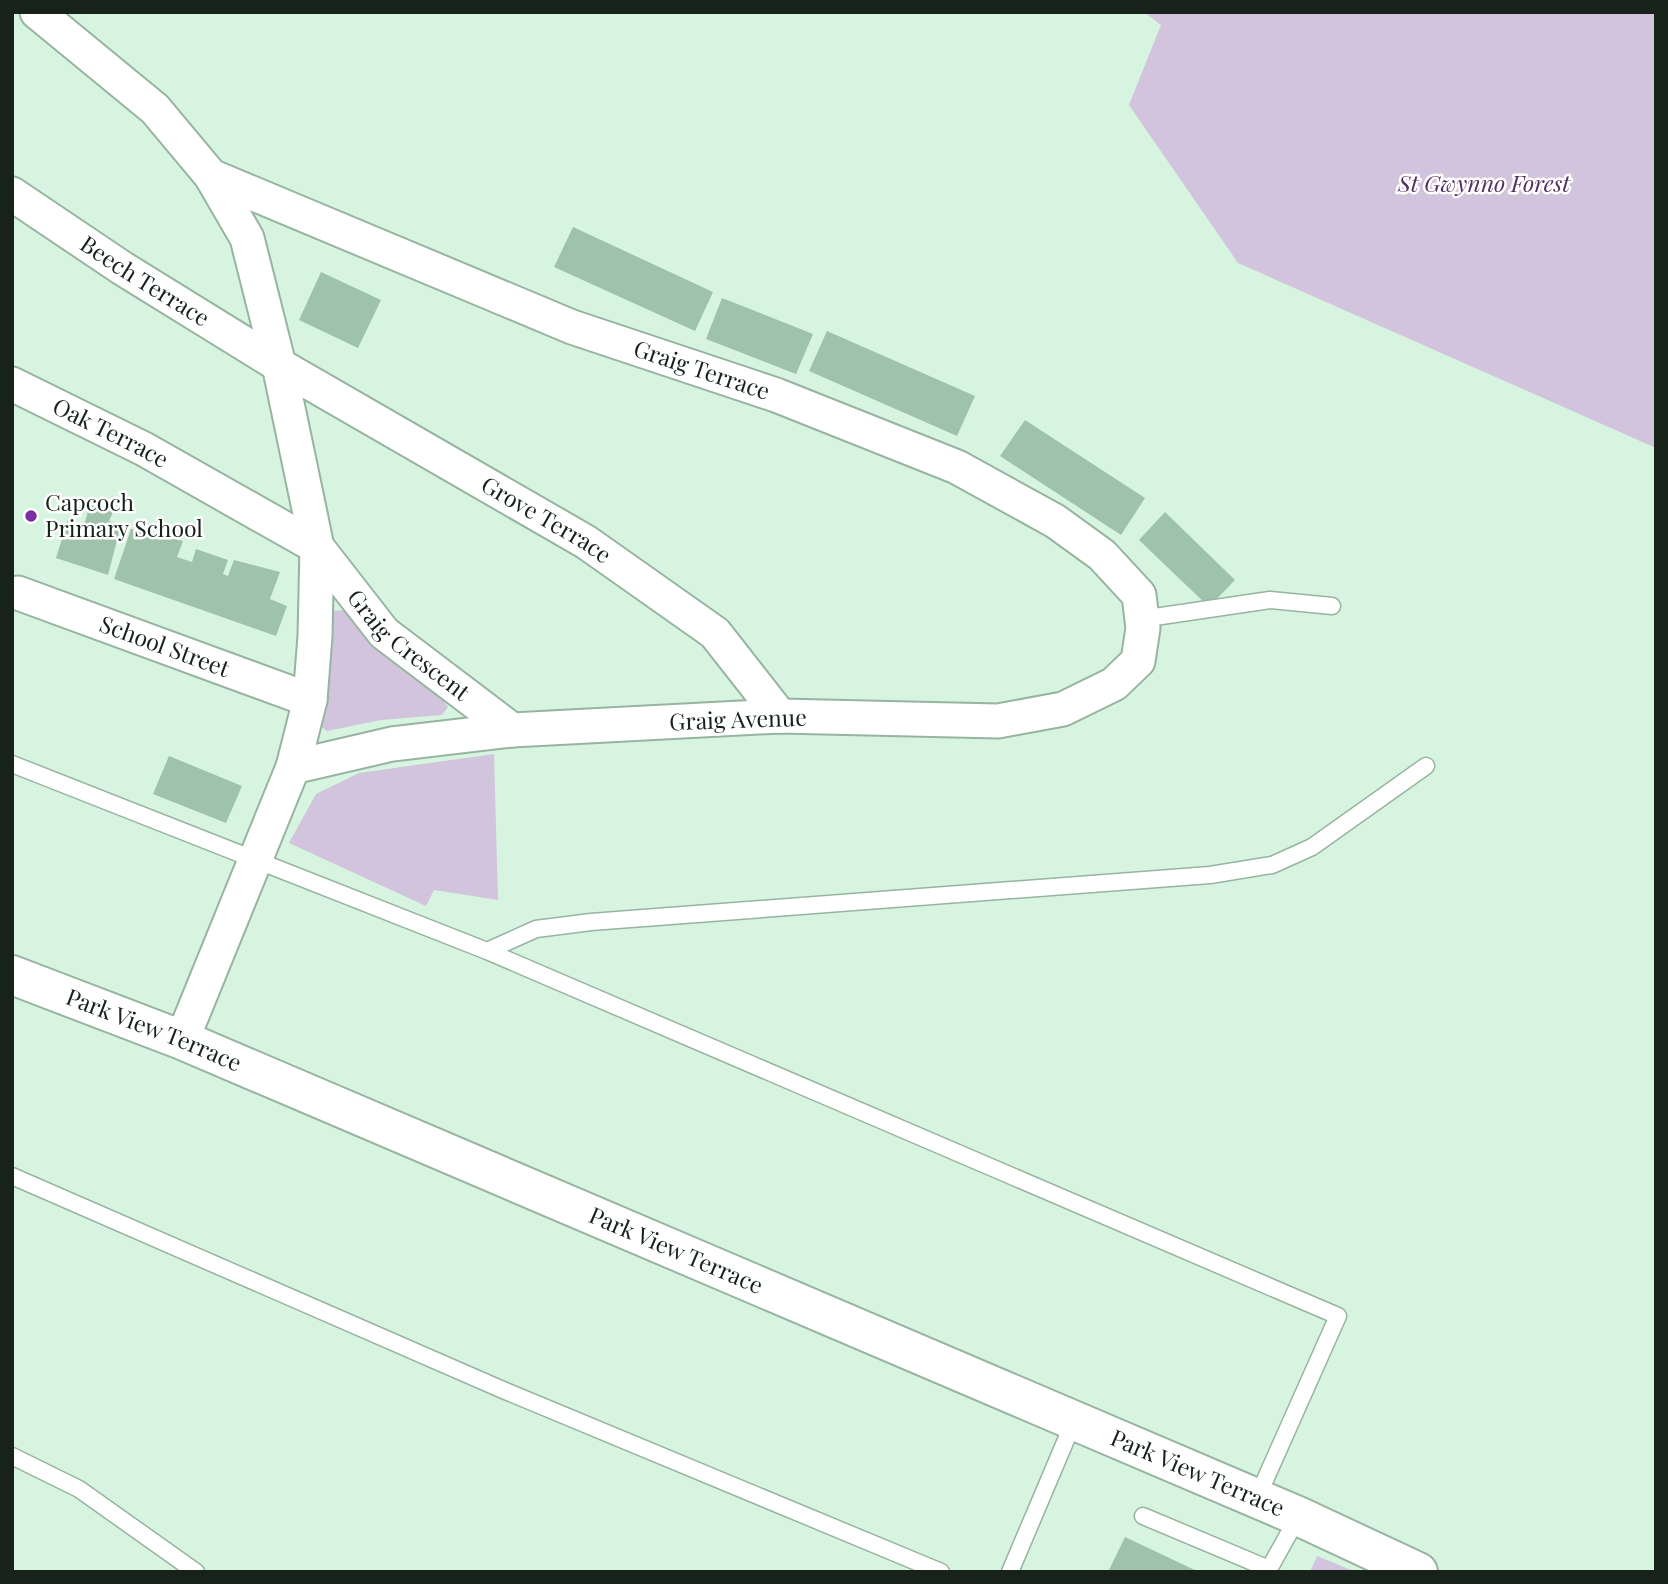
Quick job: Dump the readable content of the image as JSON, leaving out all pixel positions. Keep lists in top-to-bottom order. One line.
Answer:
{"streets":{"main road":["Park View Terrace"],"street":["Beech Terrace","Graig Terrace","Oak Terrace","Grove Terrace","Graig Crescent","School Street","Graig Avenue"]},"crossings":[["Beech Terrace","Grove Terrace"],["Graig Terrace","Graig Avenue"],["Oak Terrace","Graig Crescent"],["Grove Terrace","Graig Avenue"],["Graig Crescent","Graig Avenue"]],"parks":["St Gwynno Forest"],"places":["Capcoch Primary School"]}
